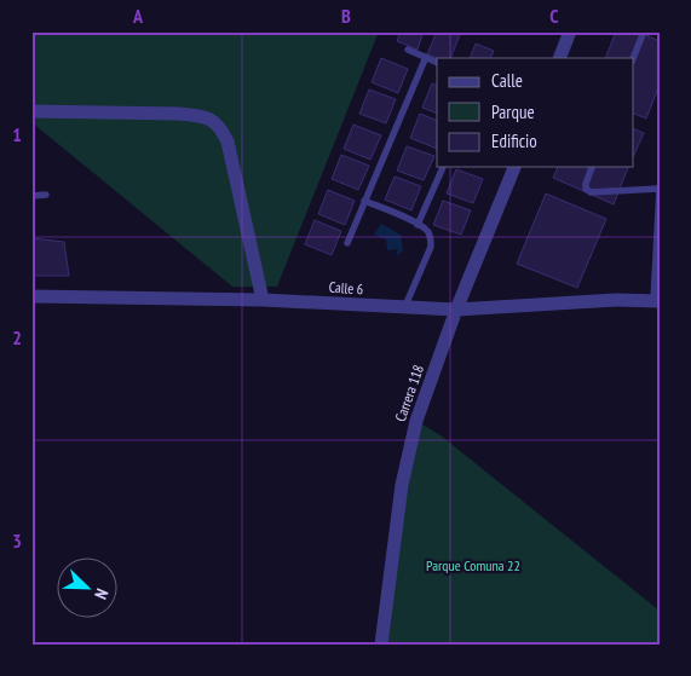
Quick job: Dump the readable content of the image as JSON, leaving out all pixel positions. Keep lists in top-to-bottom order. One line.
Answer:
{"streets":{"street":["Calle 6","Carrera 118"]},"crossings":[["Calle 6","Carrera 118"]],"parks":["Parque Comuna 22"],"legend":["Calle","Parque","Edificio"],"north":"bottom right","grid":{"columns":["A","B","C"],"rows":["1","2","3"]}}
